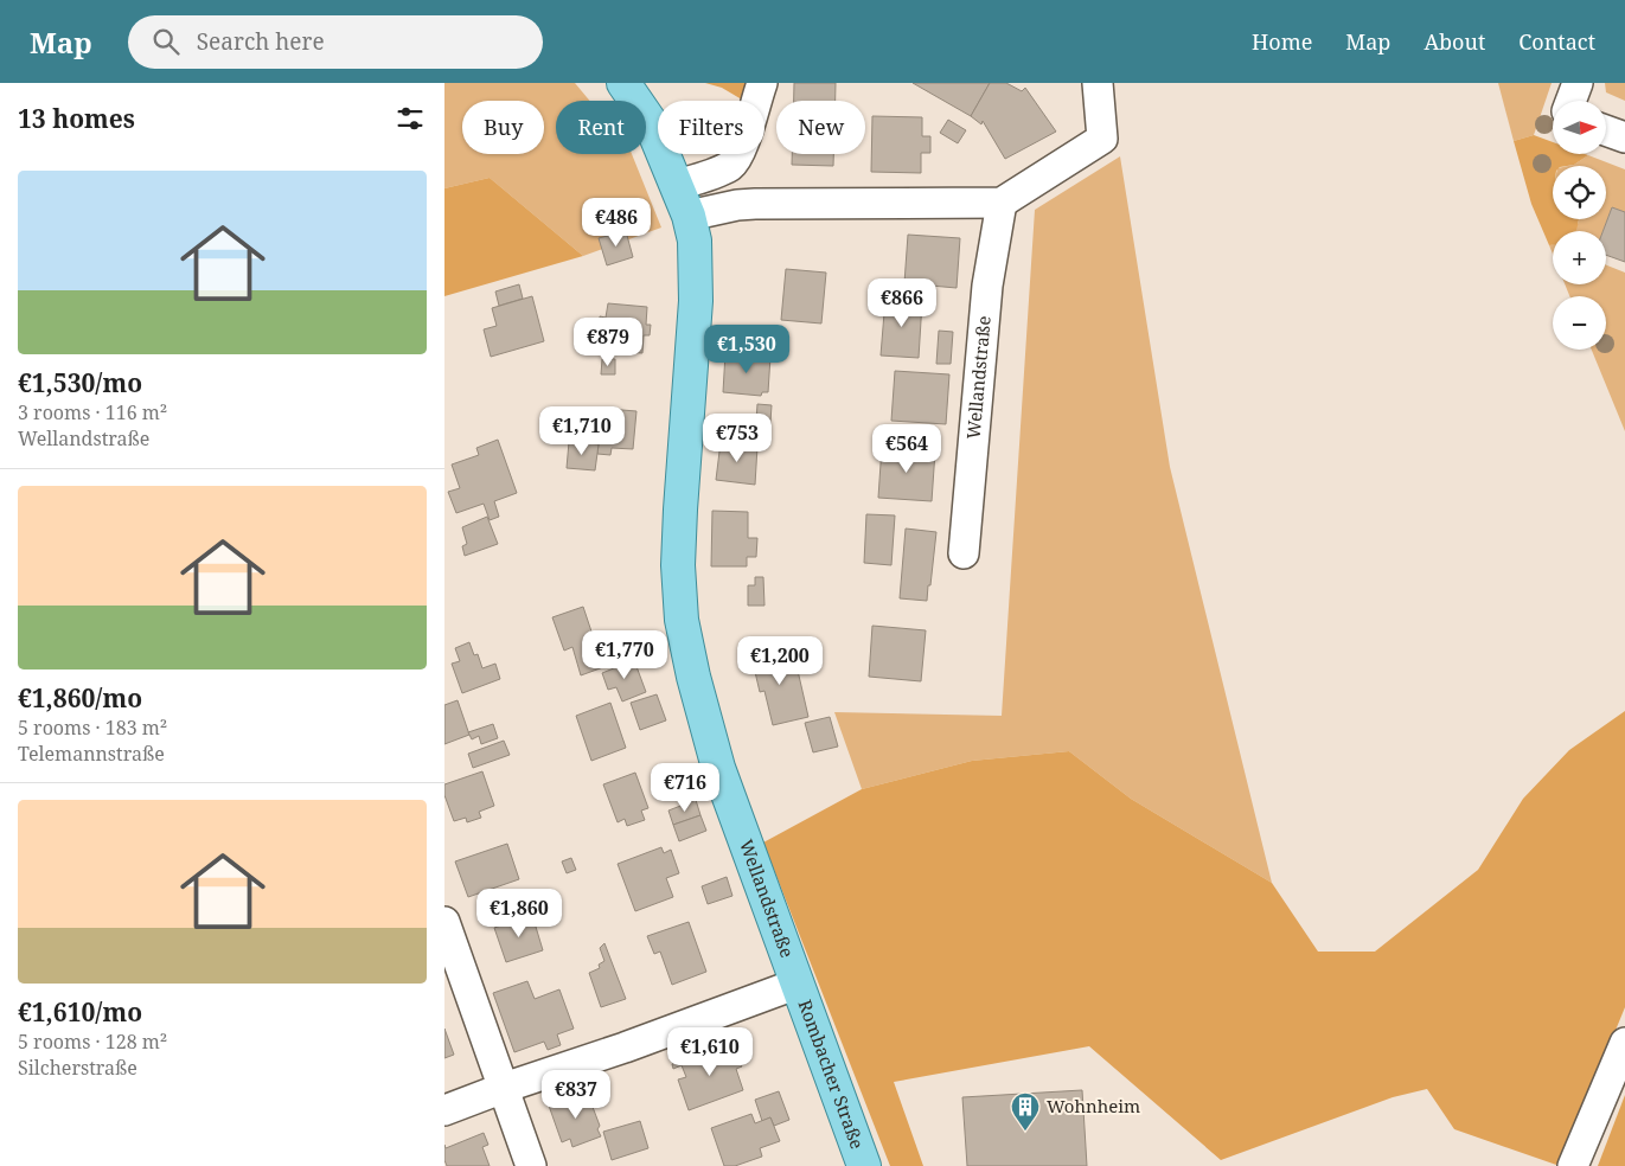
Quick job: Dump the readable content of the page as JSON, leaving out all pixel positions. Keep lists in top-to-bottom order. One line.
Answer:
{"streets":{"main road":["Wellandstraße","Rombacher Straße"]},"crossings":[["Wellandstraße","Rombacher Straße"]],"places":{"building":["Wohnheim"]},"north":"right","page":{"header":"Map","search":"Search here","nav":["Home","Map","About","Contact"],"heading":"13 homes","map_buttons":["+","−"],"chip":["Buy","Rent","Filters","New"],"list":[{"name":"€1,530/mo","note":"3 rooms · 116 m² · Wellandstraße"},{"name":"€1,860/mo","note":"5 rooms · 183 m² · Telemannstraße"},{"name":"€1,610/mo","note":"5 rooms · 128 m² · Silcherstraße"}],"price":["€486","€866","€879","€1,530","€1,710","€753","€564","€1,770","€1,200","€716","€1,860","€1,610","€837"]}}
